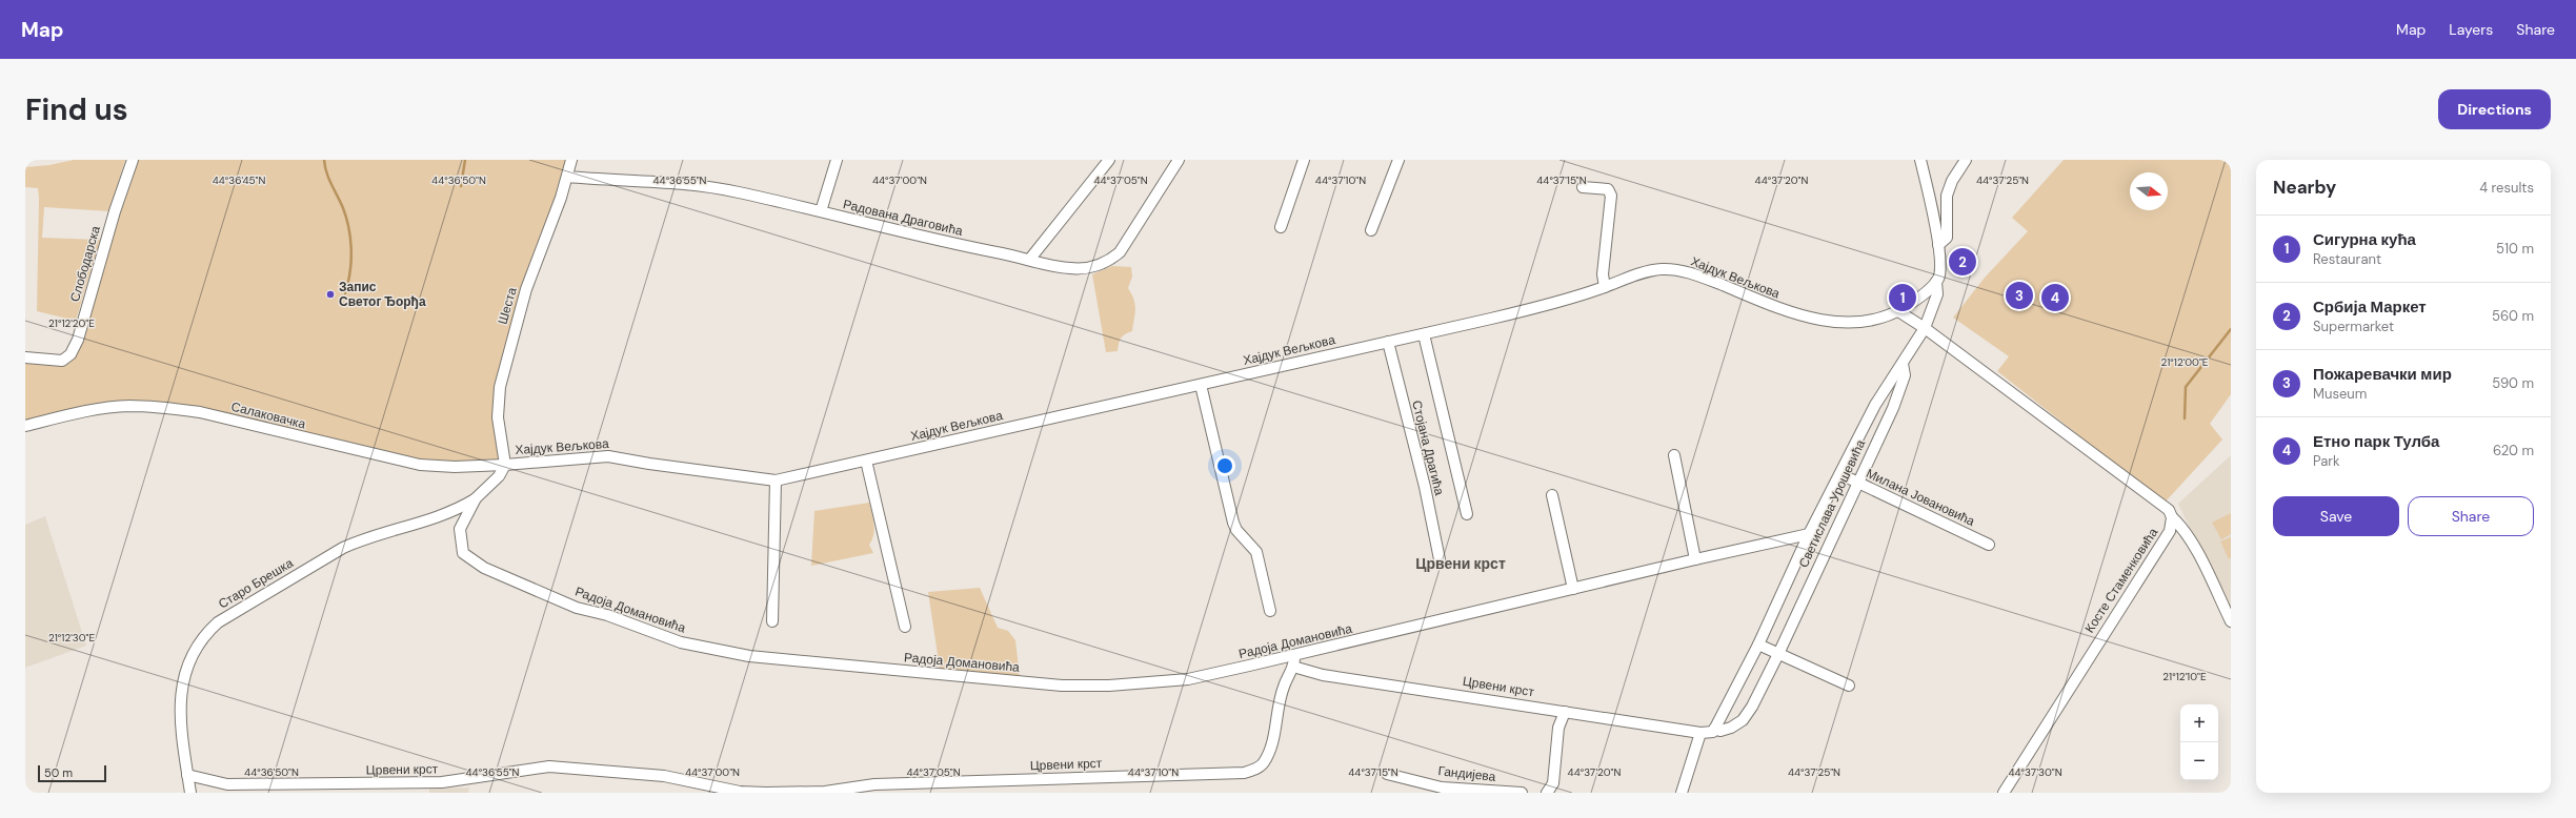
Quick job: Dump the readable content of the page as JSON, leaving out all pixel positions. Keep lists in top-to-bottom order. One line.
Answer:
{"streets":{"street":["Радована Драговића","Слободарска","Хајдук Вељкова","Шеста","Салаковачка","Стојана Драгића","Милана Јовановића","Светислава Урошевића","Косте Стаменковића","Старо Брешка","Радоја Домановића","Црвени крст","Гандијева"]},"crossings":[["Радована Драговића","Шеста"],["Хајдук Вељкова","Шеста"],["Хајдук Вељкова","Салаковачка"],["Хајдук Вељкова","Стојана Драгића"],["Хајдук Вељкова","Светислава Урошевића"],["Хајдук Вељкова","Радоја Домановића"],["Шеста","Салаковачка"],["Шеста","Радоја Домановића"],["Салаковачка","Радоја Домановића"],["Милана Јовановића","Светислава Урошевића"],["Светислава Урошевића","Радоја Домановића"],["Светислава Урошевића","Црвени крст"],["Старо Брешка","Радоја Домановића"],["Старо Брешка","Црвени крст"],["Радоја Домановића","Црвени крст"]],"districts":["Црвени крст"],"places":["Запис Светог Ђорђа"],"scale_bar":"50 m","north":"right","page":{"header":"Map","nav":["Map","Layers","Share"],"buttons":["Directions",["Save","Share"]],"title":"Find us","heading":["Nearby","4 results"],"list":[{"mark":"1","name":"Сигурна кућа","note":"Restaurant","value":"510 m"},{"mark":"2","name":"Србија Маркет","note":"Supermarket","value":"560 m"},{"mark":"3","name":"Пожаревачки мир","note":"Museum","value":"590 m"},{"mark":"4","name":"Етно парк Тулба","note":"Park","value":"620 m"}],"pins":["2","3","1","4"],"map_buttons":["+","−"],"scale":"50 m"},"coordinates":["44°36'45\"N","44°36'50\"N","44°36'55\"N","44°37'00\"N","44°37'05\"N","44°37'10\"N","44°37'15\"N","44°37'20\"N","44°37'25\"N","21°12'20\"E","21°12'00\"E","21°12'30\"E","21°12'10\"E","44°37'30\"N"]}
